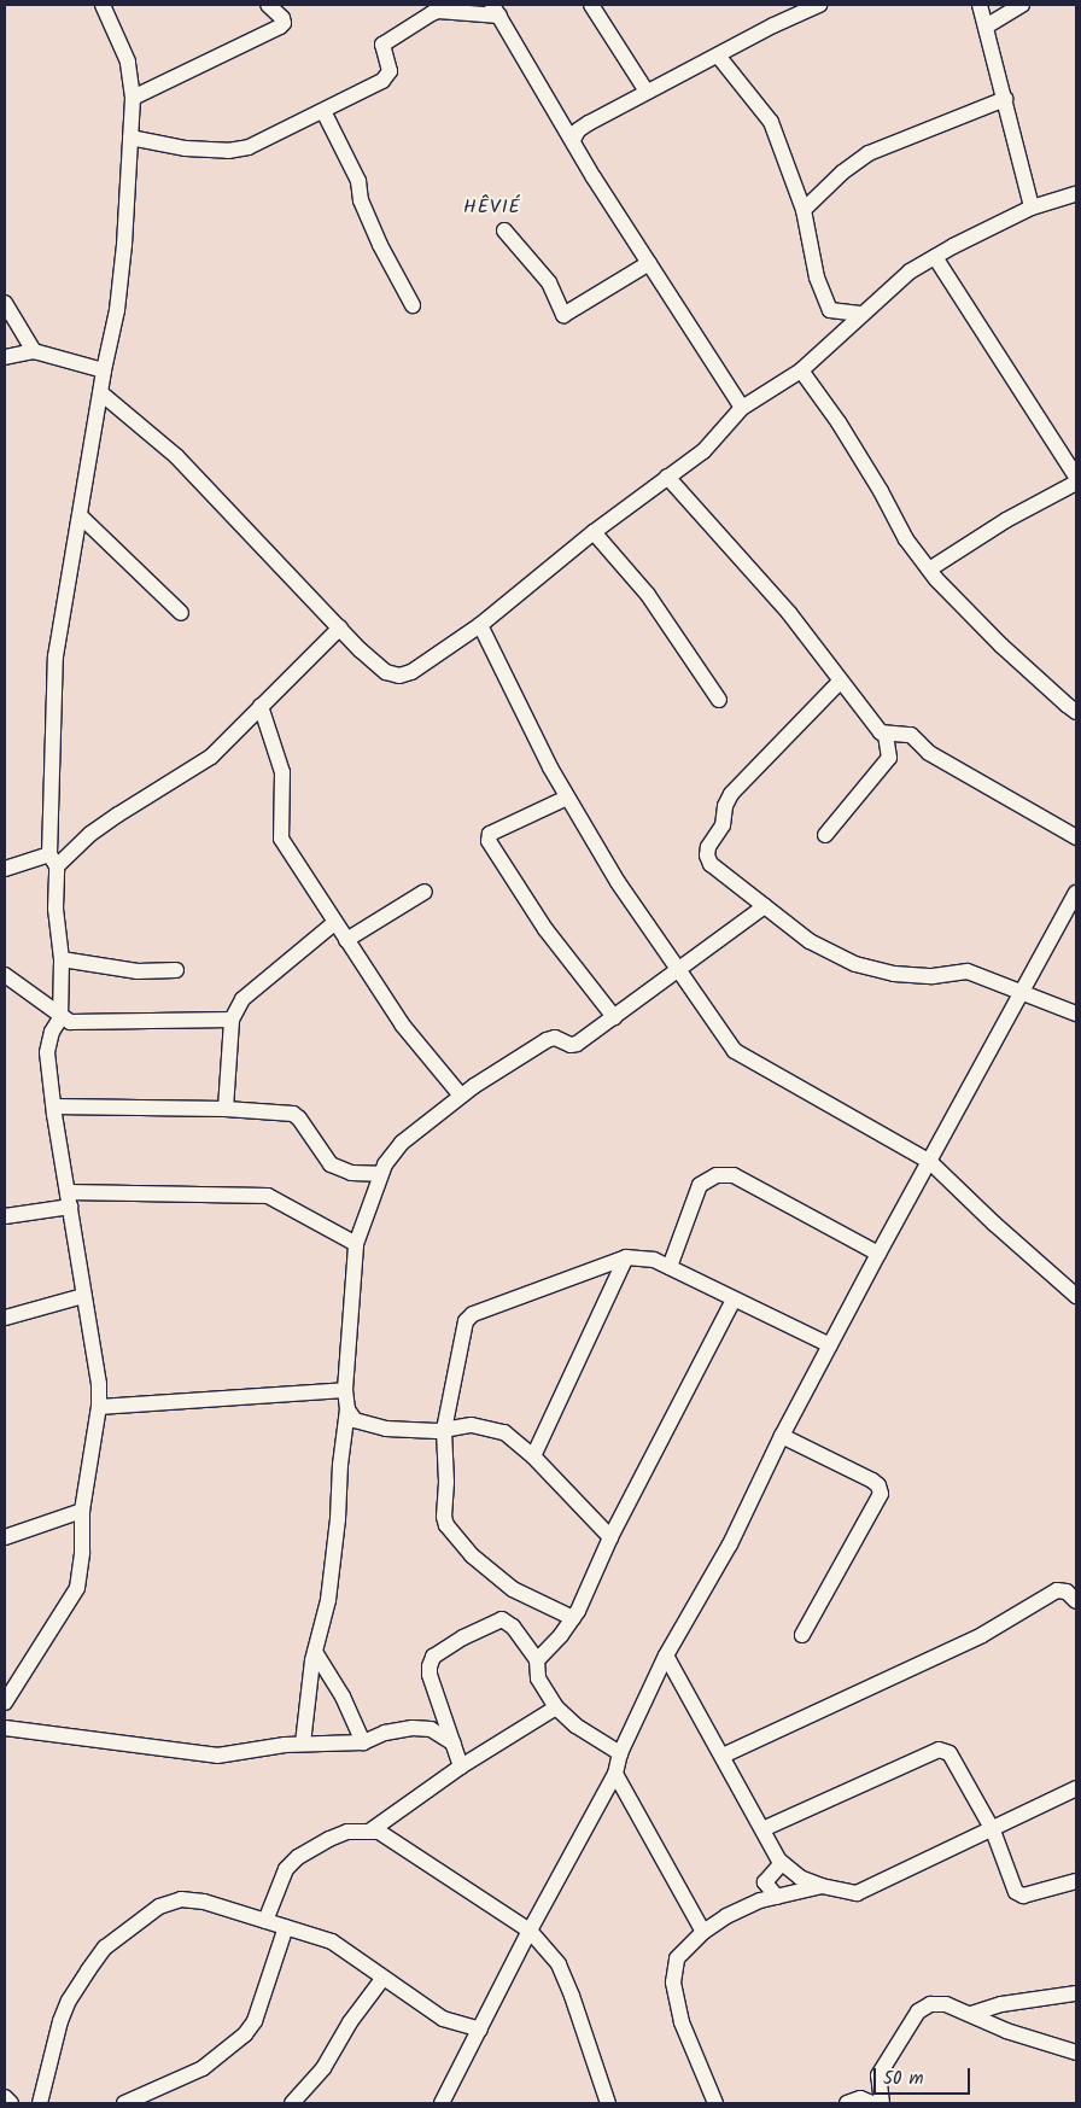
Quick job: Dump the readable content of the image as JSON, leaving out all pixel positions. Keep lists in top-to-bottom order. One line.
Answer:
{"districts":["HÊVIÉ"],"scale_bar":"50 m"}
